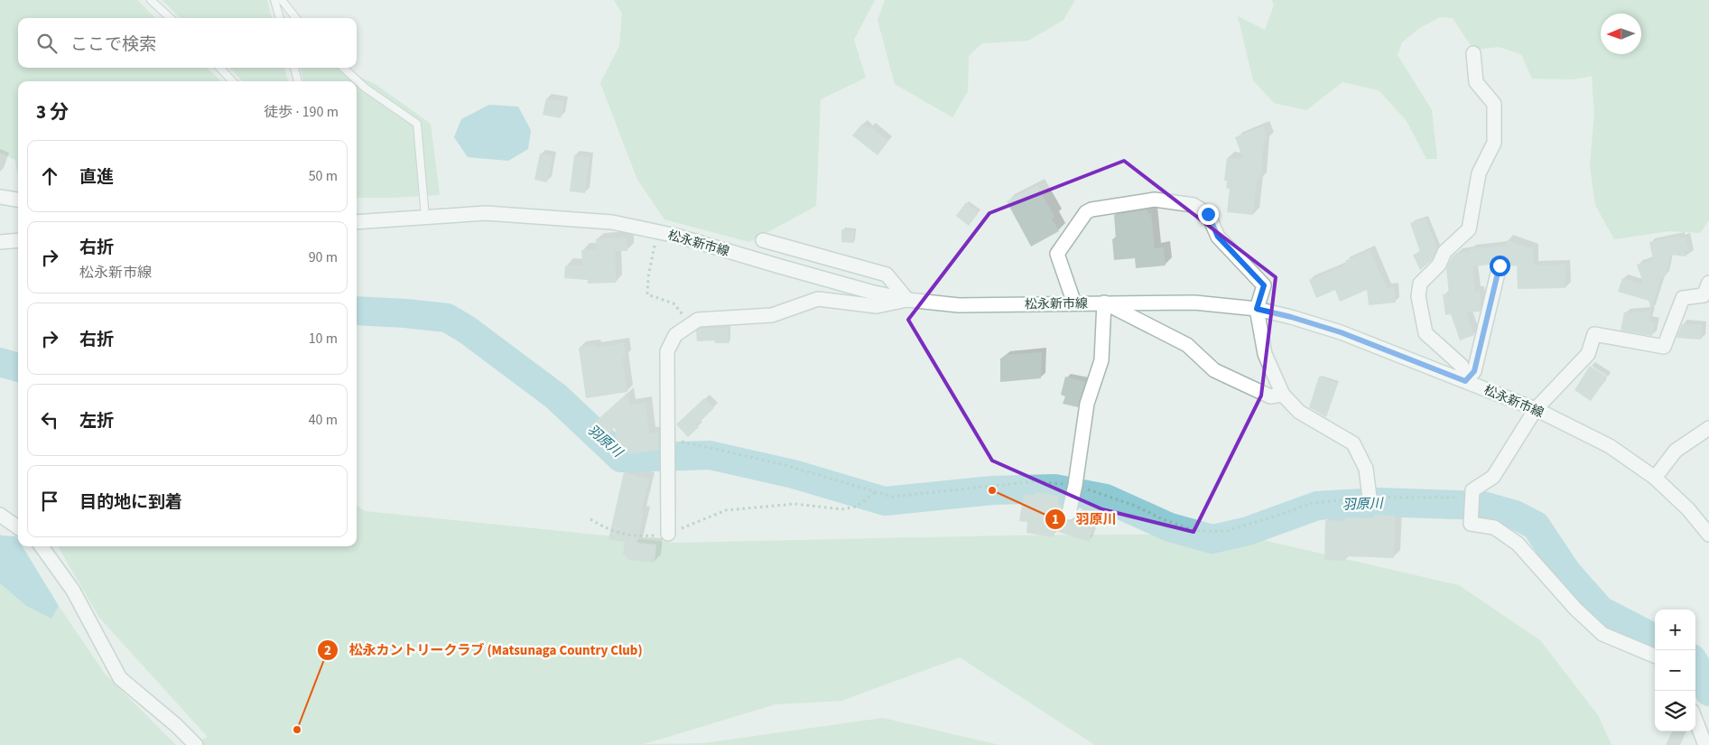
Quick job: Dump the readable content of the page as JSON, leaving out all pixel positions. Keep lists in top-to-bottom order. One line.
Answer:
{"streets":{"street":["松永新市線"]},"water":["羽原川"],"places":["羽原川","松永カントリークラブ (Matsunaga Country Club)"],"north":"left","page":{"search":"ここで検索","heading":["3 分","徒歩 · 190 m"],"list":[["直進","50 m"],["右折","松永新市線","90 m"],["右折","10 m"],["左折","40 m"],"目的地に到着"],"map_buttons":["+","−"]}}
